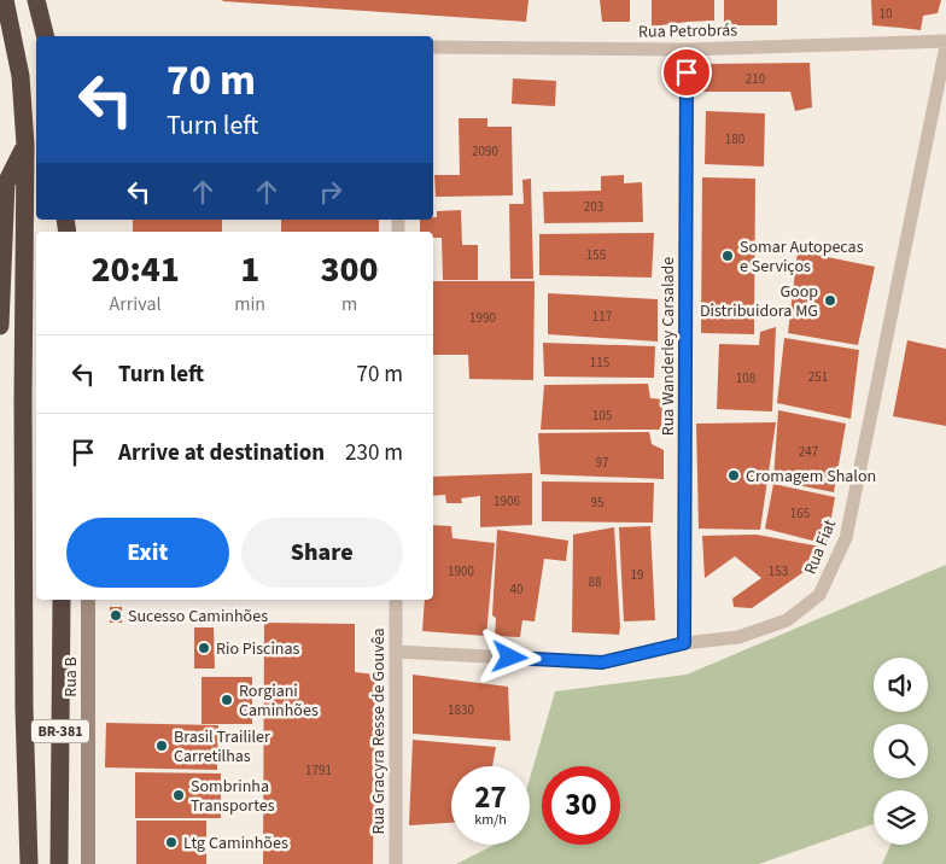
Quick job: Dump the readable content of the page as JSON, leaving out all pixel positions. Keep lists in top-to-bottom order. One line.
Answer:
{"streets":{"highway":["BR-381"],"street":["Rua Petrobrás","Rua Wanderley Carsalade","Rua Fiat","Rua B","Rua Gracyra Resse de Gouvêa"]},"crossings":[["Rua Petrobrás","Rua Wanderley Carsalade"],["Rua Wanderley Carsalade","Rua Fiat"],["Rua Fiat","Rua Gracyra Resse de Gouvêa"]],"places":["Somar Autopecas e Serviços","Goop Distribuidora MG","Cromagem Shalon","Sucesso Caminhões","Rio Piscinas","Rorgiani Caminhões","Brasil Traililer Carretilhas","Sombrinha Transportes","Ltg Caminhões"],"house_numbers":["10","210","180","2090","203","155","117","1990","115","251","108","105","247","97","1906","95","165","1900","153","19","88","40","1830","1791"],"page":{"turn":["70 m","Turn left"],"eta":["20:41","Arrival","1","min","300","m"],"list":[{"name":"Turn left","value":"70 m"},{"name":"Arrive at destination","value":"230 m"}],"buttons":["Exit","Share"],"speed":"27 km/h","limit":"30"}}
